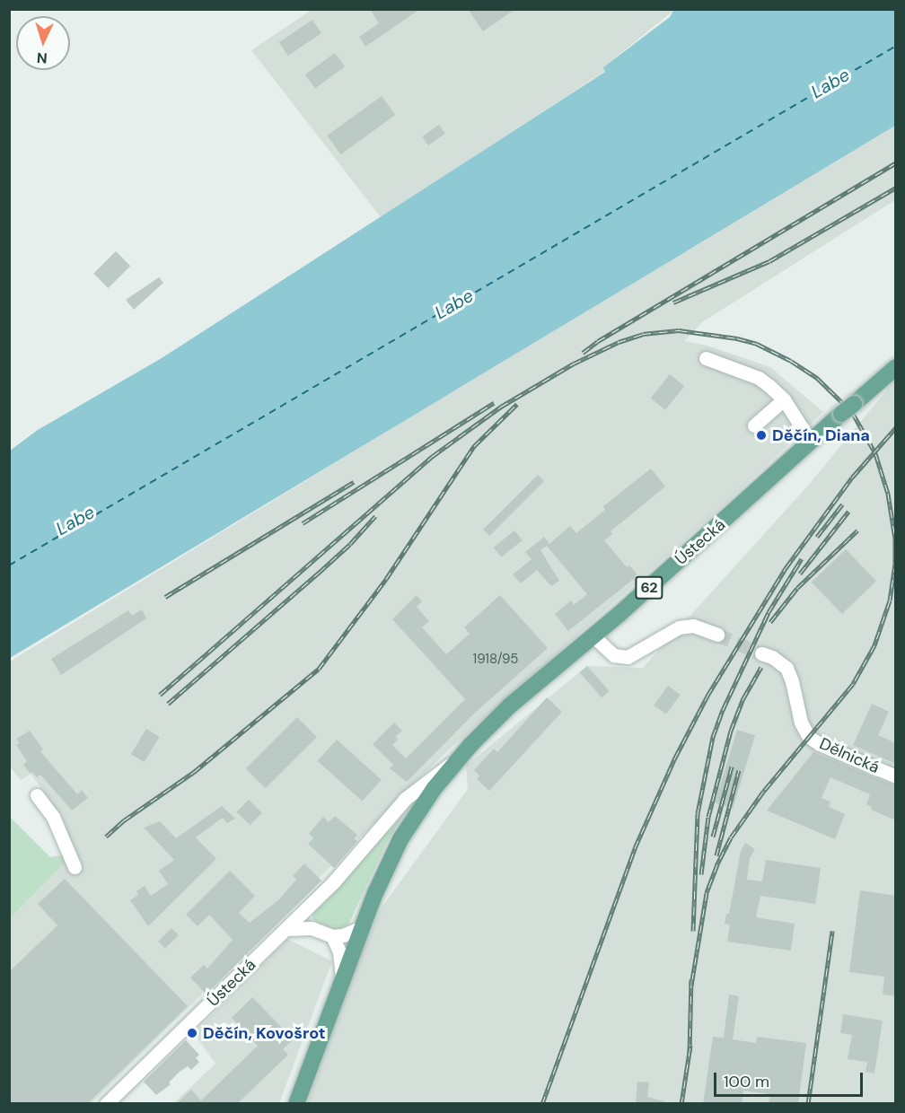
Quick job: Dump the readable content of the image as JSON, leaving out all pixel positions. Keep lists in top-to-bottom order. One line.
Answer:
{"streets":{"main road":["Ústecká","62"],"street":["Dělnická"]},"crossings":[["Ústecká","62"]],"water":["Labe"],"places":["Děčín, Diana","Děčín, Kovošrot"],"house_numbers":["1918/95"],"scale_bar":"100 m","north":"bottom"}
